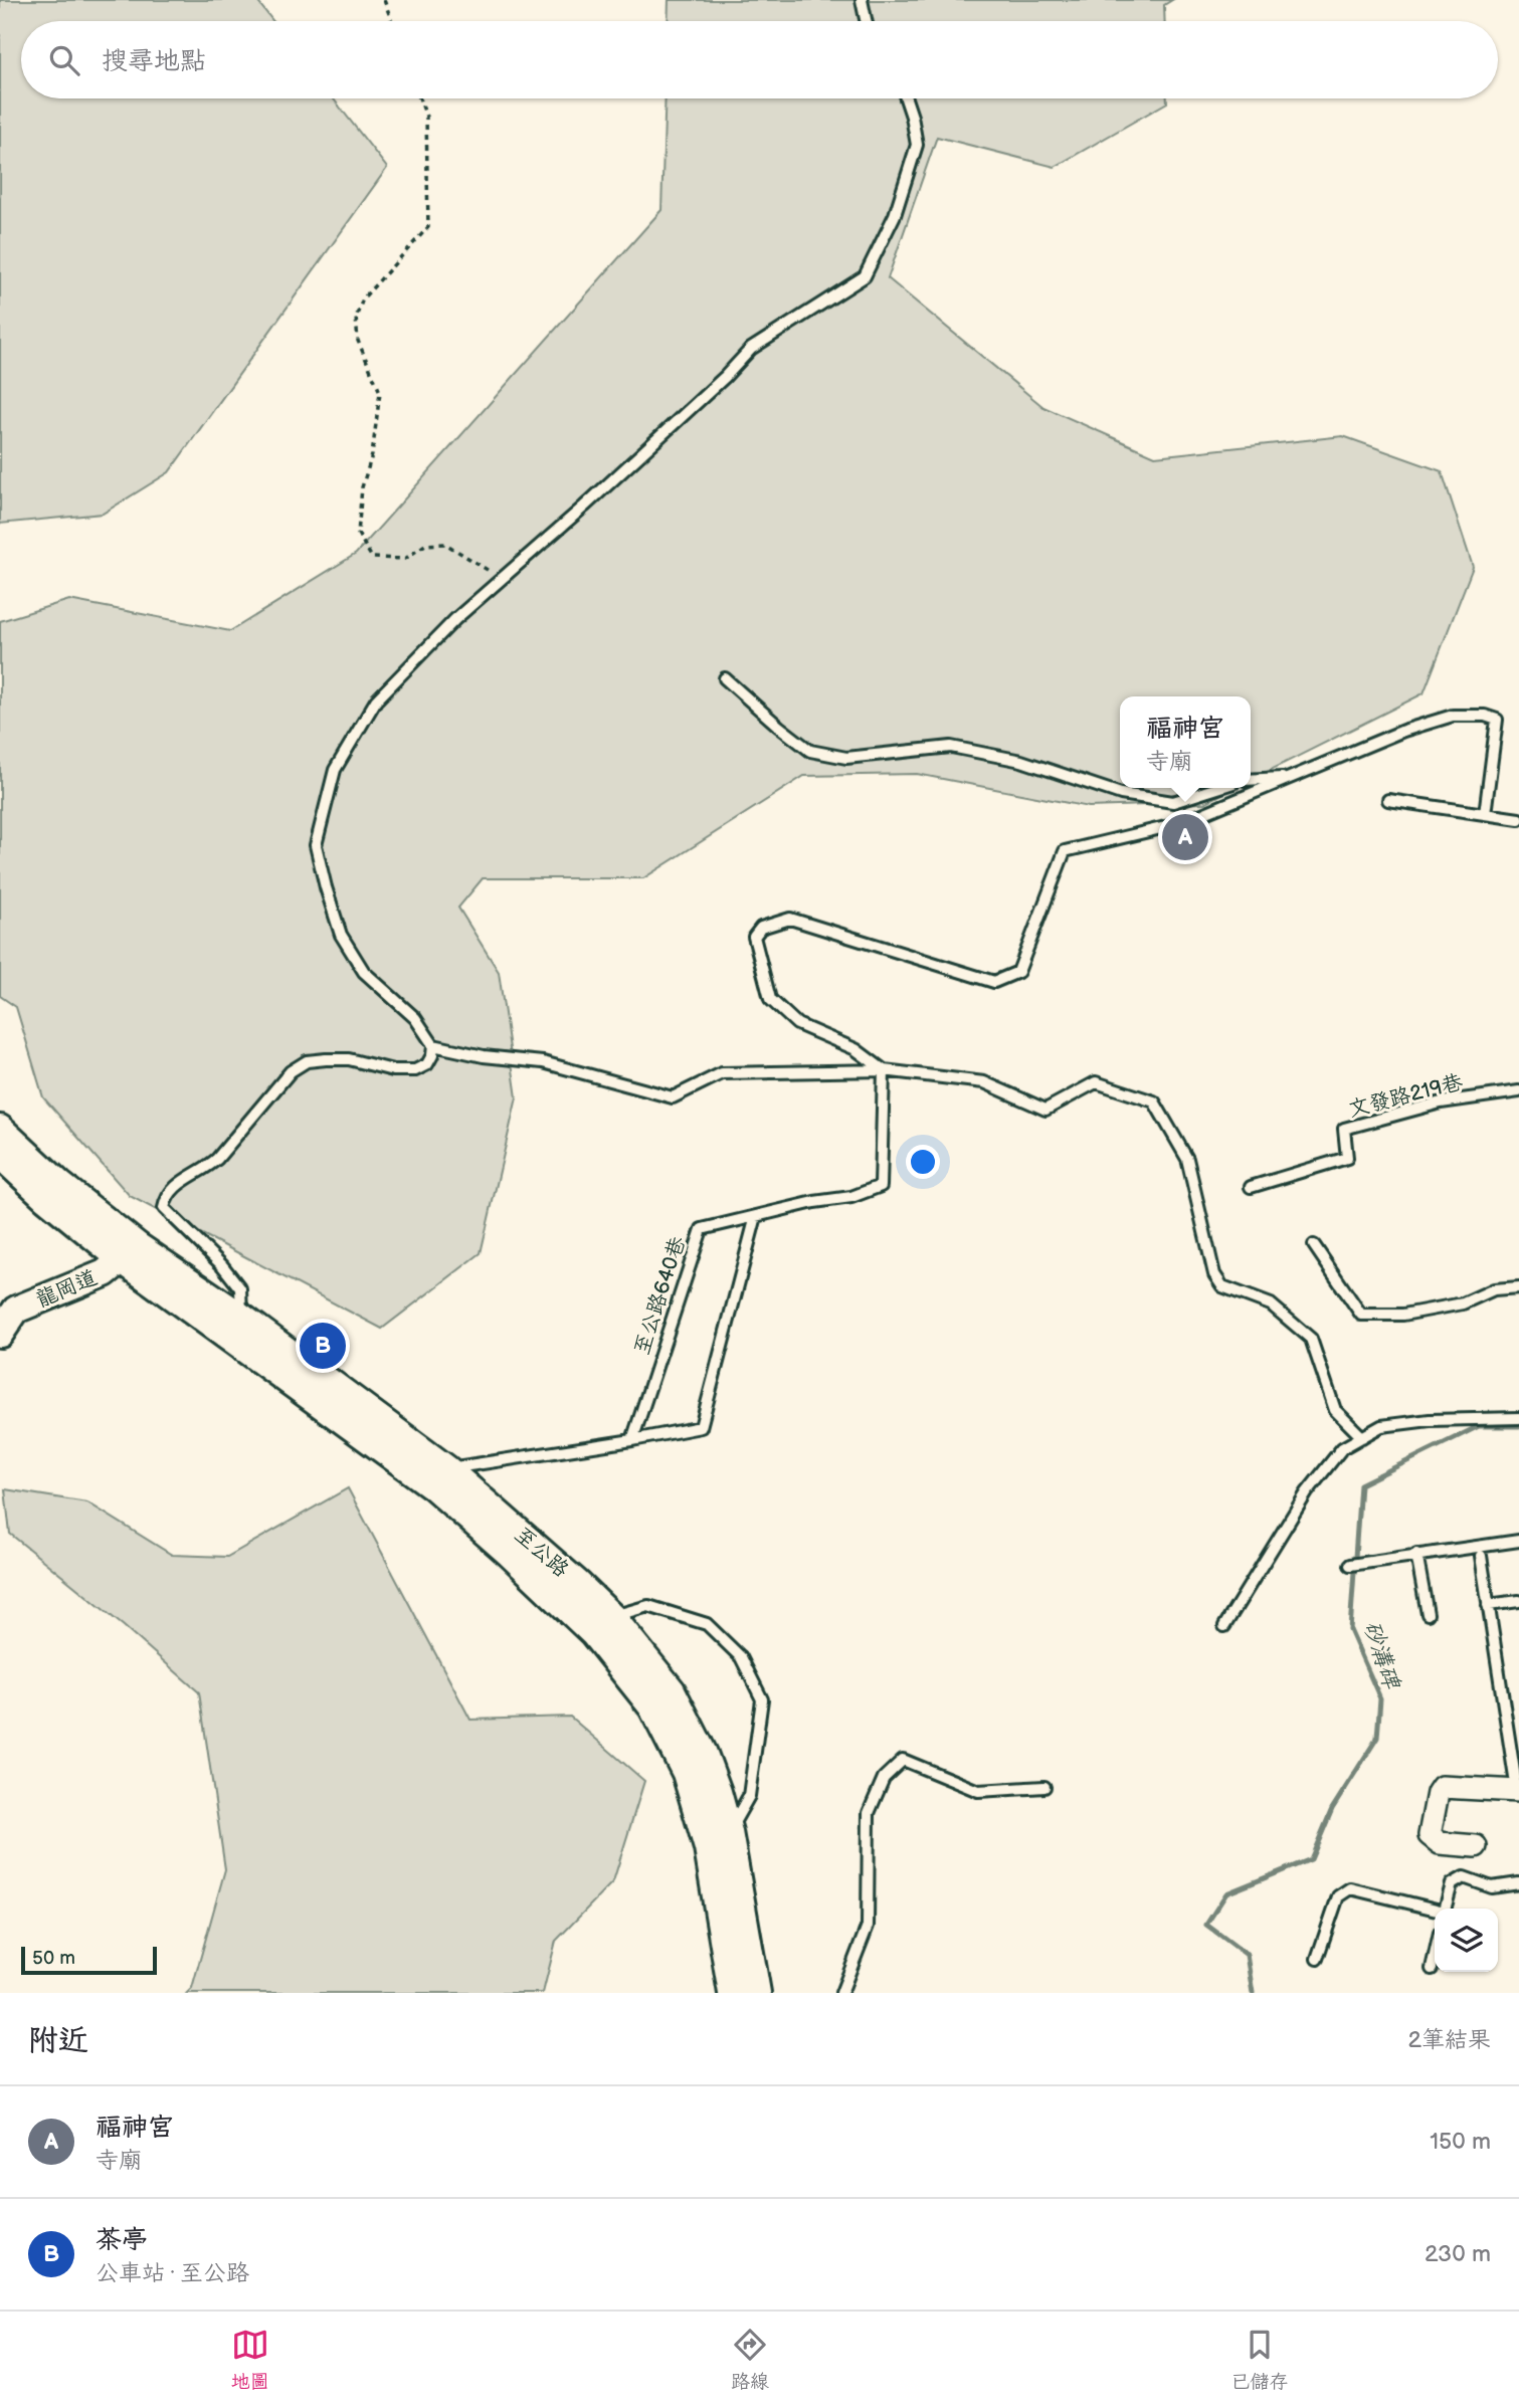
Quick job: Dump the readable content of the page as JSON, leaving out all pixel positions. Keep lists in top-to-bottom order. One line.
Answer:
{"streets":{"street":["龍岡道","至公路"],"lane":["文發路219巷","至公路640巷"]},"crossings":[["龍岡道","至公路"]],"water":["砂溝碑"],"scale_bar":"50 m","page":{"search":"搜尋地點","popup":["福神宮","寺廟"],"pins":["A","B"],"scale":"50 m","heading":["附近","2筆結果"],"list":[{"mark":"A","name":"福神宮","note":"寺廟","value":"150 m"},{"mark":"B","name":"茶亭","note":"公車站 · 至公路","value":"230 m"}],"nav":["地圖","路線","已儲存"]}}
